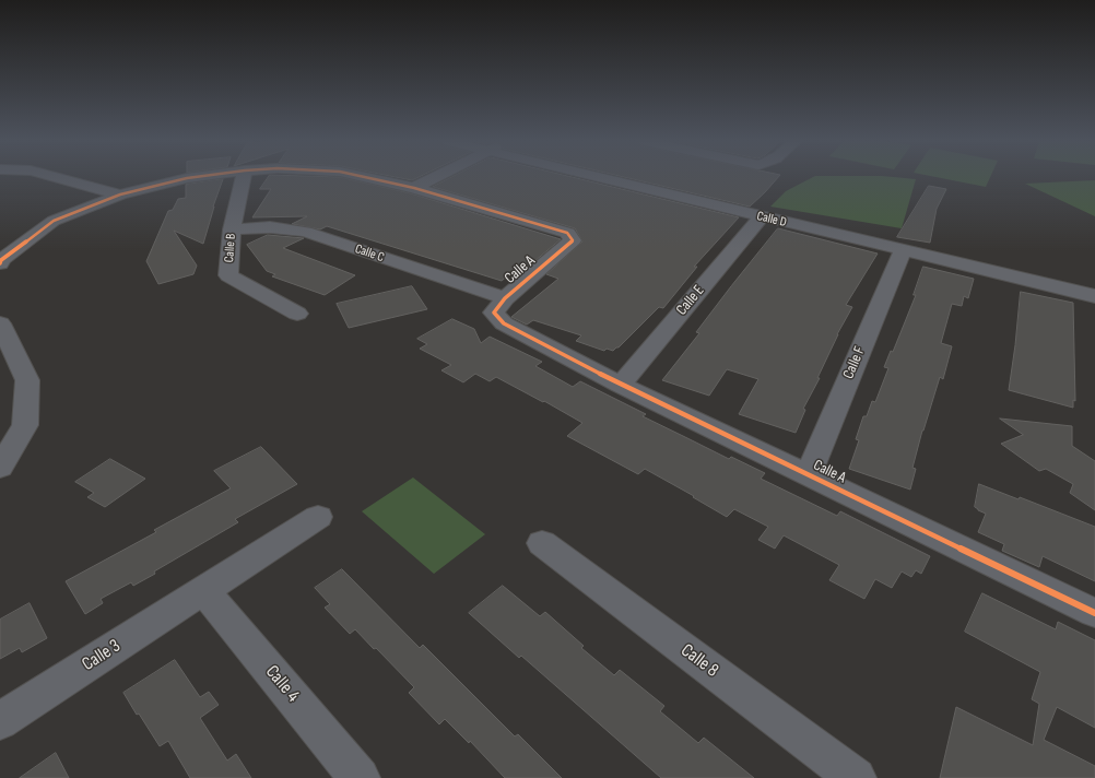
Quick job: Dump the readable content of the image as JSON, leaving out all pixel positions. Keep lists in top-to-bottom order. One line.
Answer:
{"streets":{"street":["Calle D","Calle B","Calle C","Calle A","Calle E","Calle F","Calle 3","Calle 8","Calle 4"]},"crossings":[["Calle D","Calle E"],["Calle D","Calle F"],["Calle B","Calle C"],["Calle C","Calle A"],["Calle A","Calle E"],["Calle A","Calle F"],["Calle 3","Calle 4"]]}
